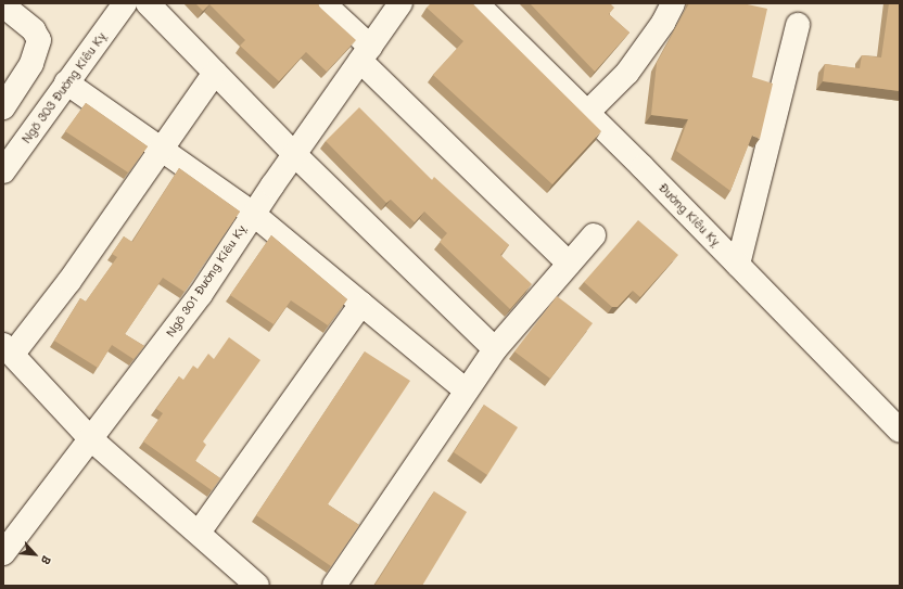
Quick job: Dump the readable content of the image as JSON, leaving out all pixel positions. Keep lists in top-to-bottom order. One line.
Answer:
{"streets":{"street":["Ngõ 303 Đường Kiêu Kỵ","Đường Kiêu Kỵ","Ngõ 301 Đường Kiêu Kỵ"]},"north":"bottom right"}
